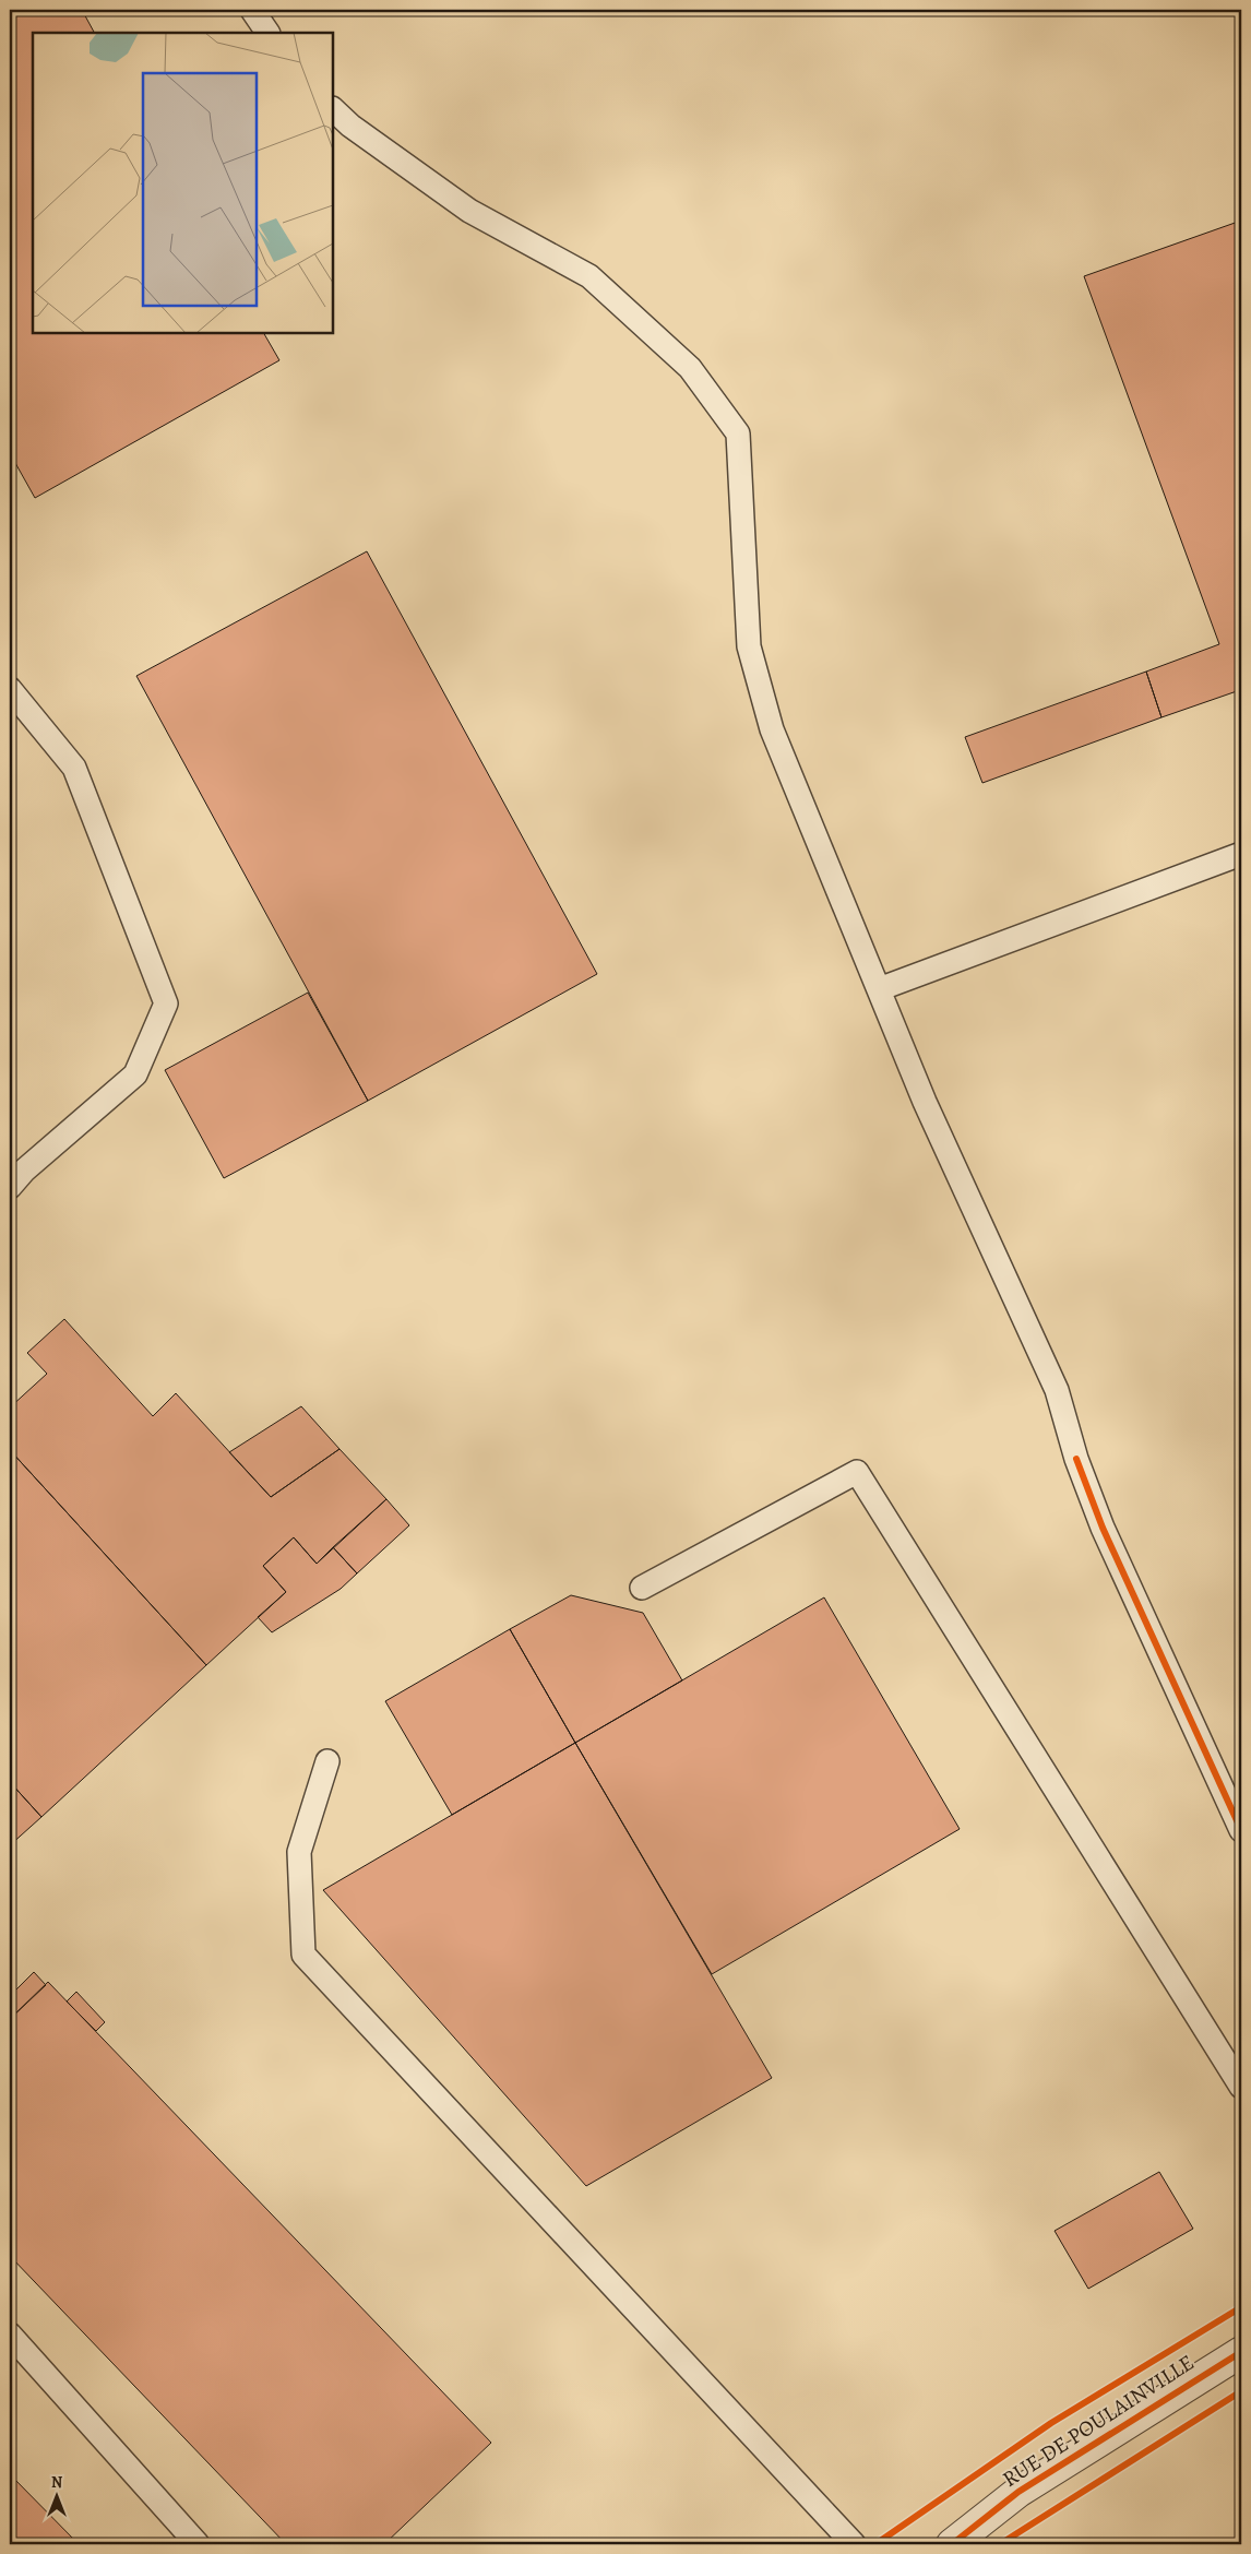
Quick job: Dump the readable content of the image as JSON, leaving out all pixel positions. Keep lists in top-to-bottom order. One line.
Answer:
{"streets":{"street":["RUE DE POULAINVILLE"]},"north":"top"}
